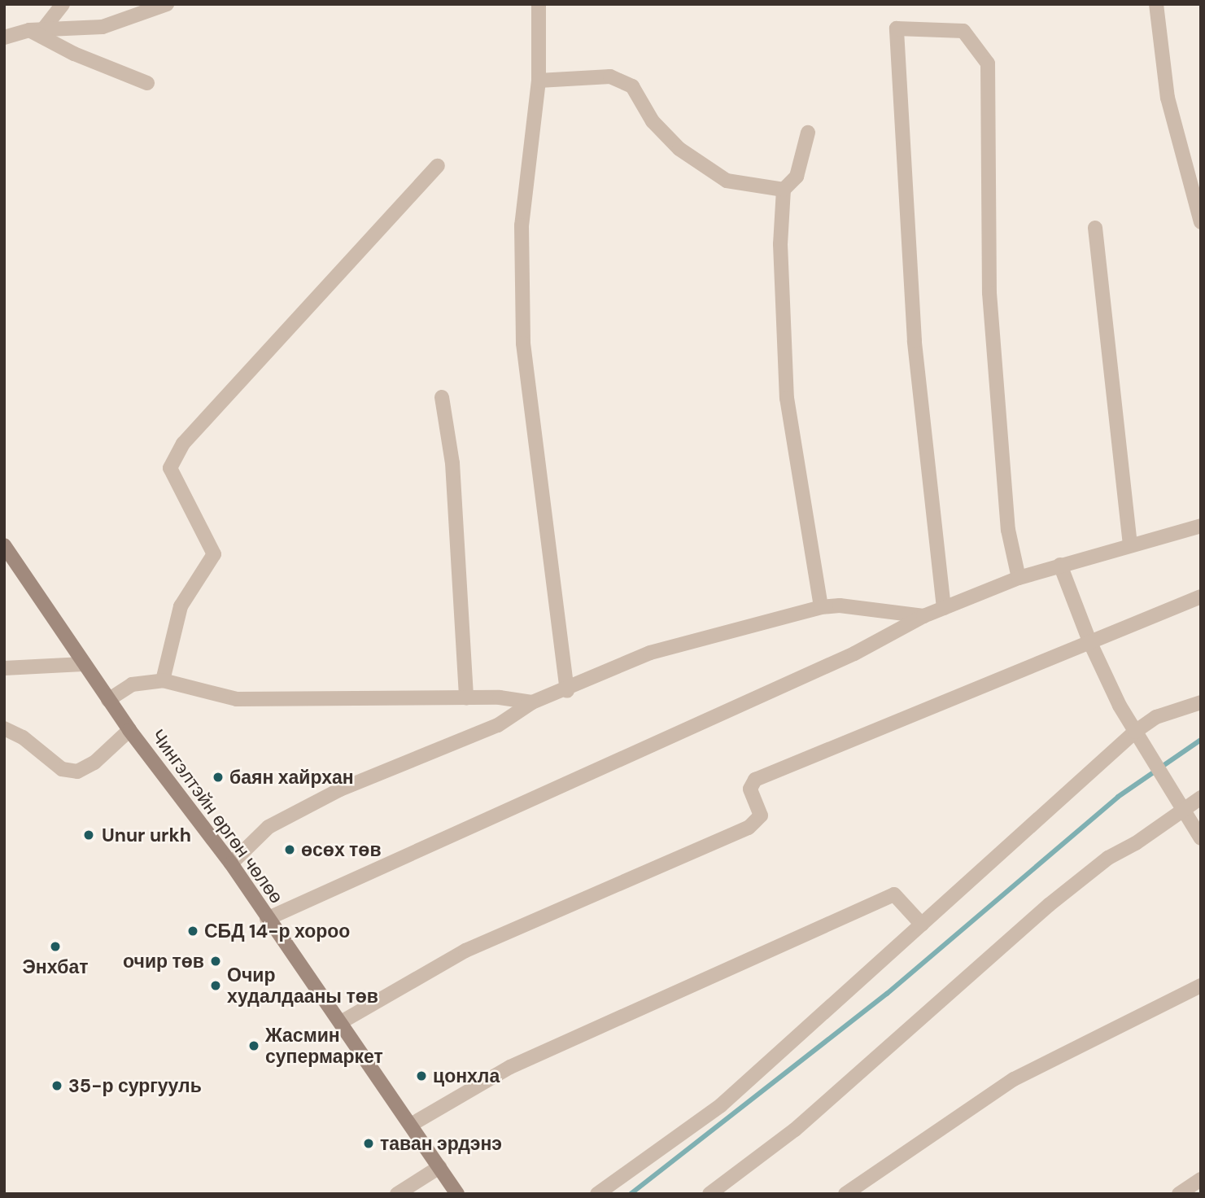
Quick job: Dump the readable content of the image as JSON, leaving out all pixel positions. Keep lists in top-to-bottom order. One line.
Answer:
{"streets":{"main road":["Чингэлтэйн өргөн чөлөө"]},"places":["баян хайрхан","Unur urkh","өсөх төв","СБД 14-р хороо","Энхбат","очир төв","Очир худалдааны төв","Жасмин супермаркет","цонхла","35-р сургууль","таван эрдэнэ"]}
